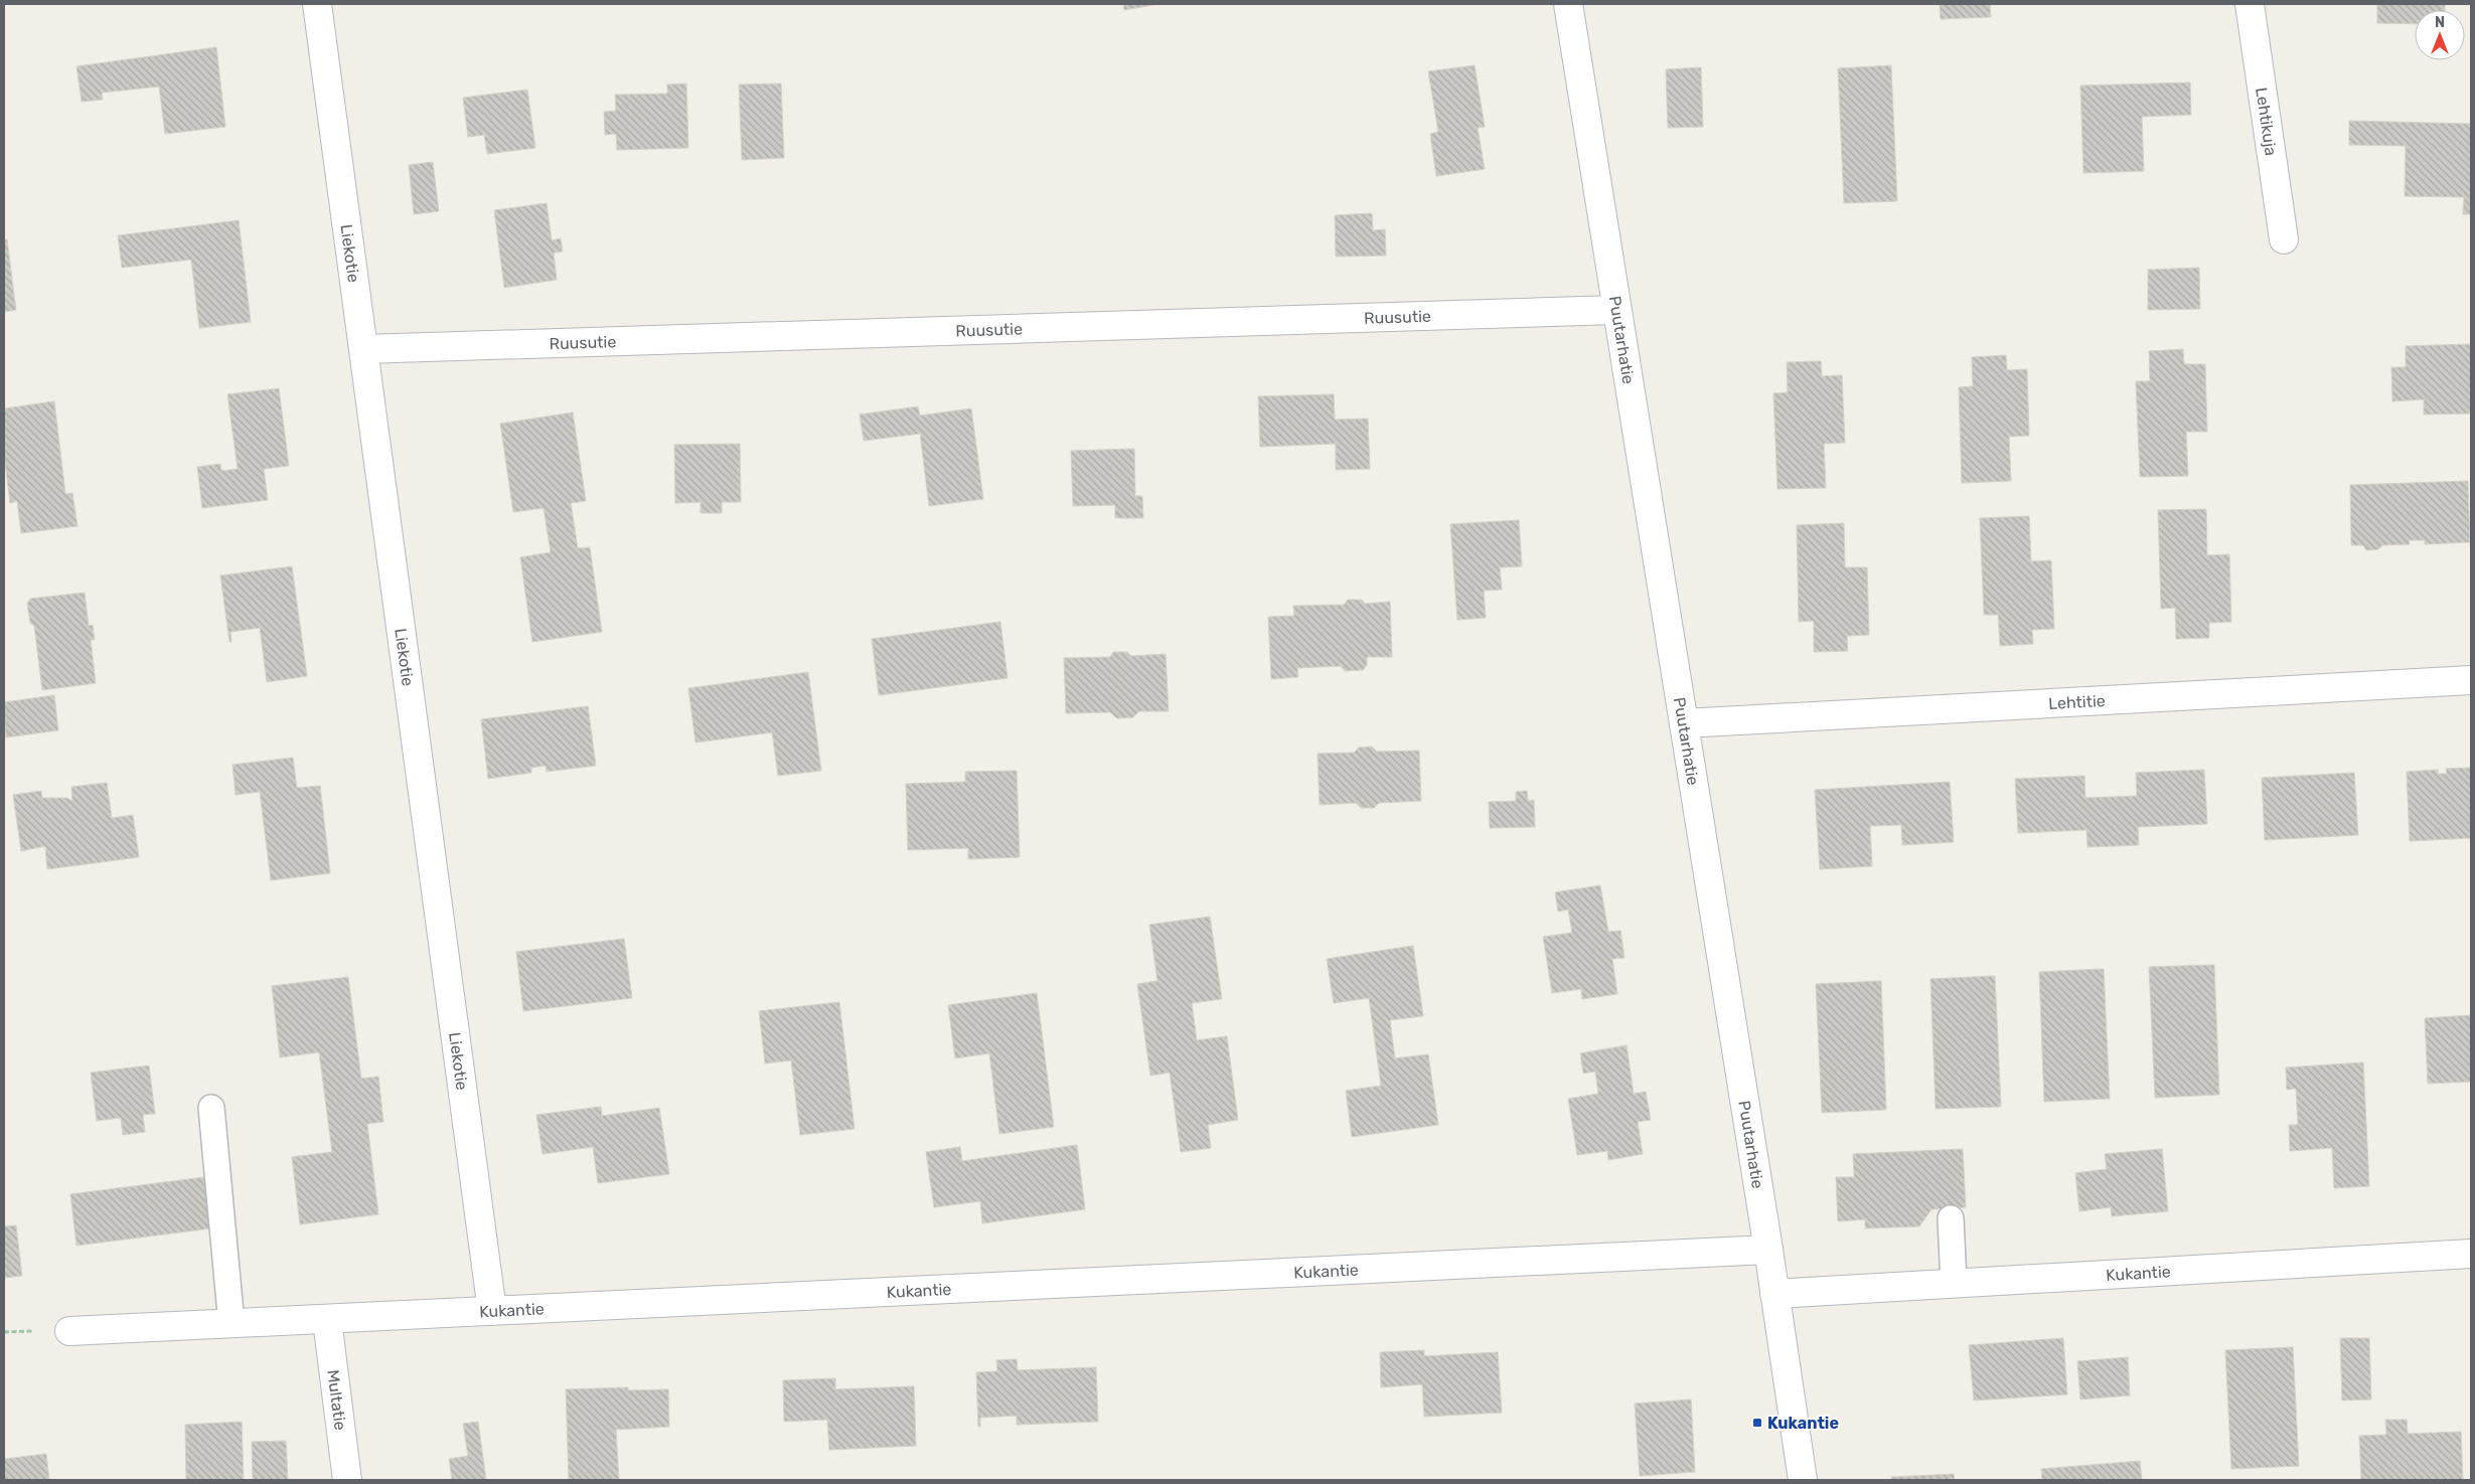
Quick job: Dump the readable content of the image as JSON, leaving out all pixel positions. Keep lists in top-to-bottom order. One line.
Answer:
{"streets":{"street":["Lehtikuja","Liekotie","Ruusutie","Puutarhatie","Lehtitie","Kukantie","Multatie"]},"crossings":[["Liekotie","Ruusutie"],["Liekotie","Kukantie"],["Ruusutie","Puutarhatie"],["Puutarhatie","Lehtitie"],["Puutarhatie","Kukantie"],["Kukantie","Multatie"]],"places":{"transit":["Kukantie"]},"north":"top"}
